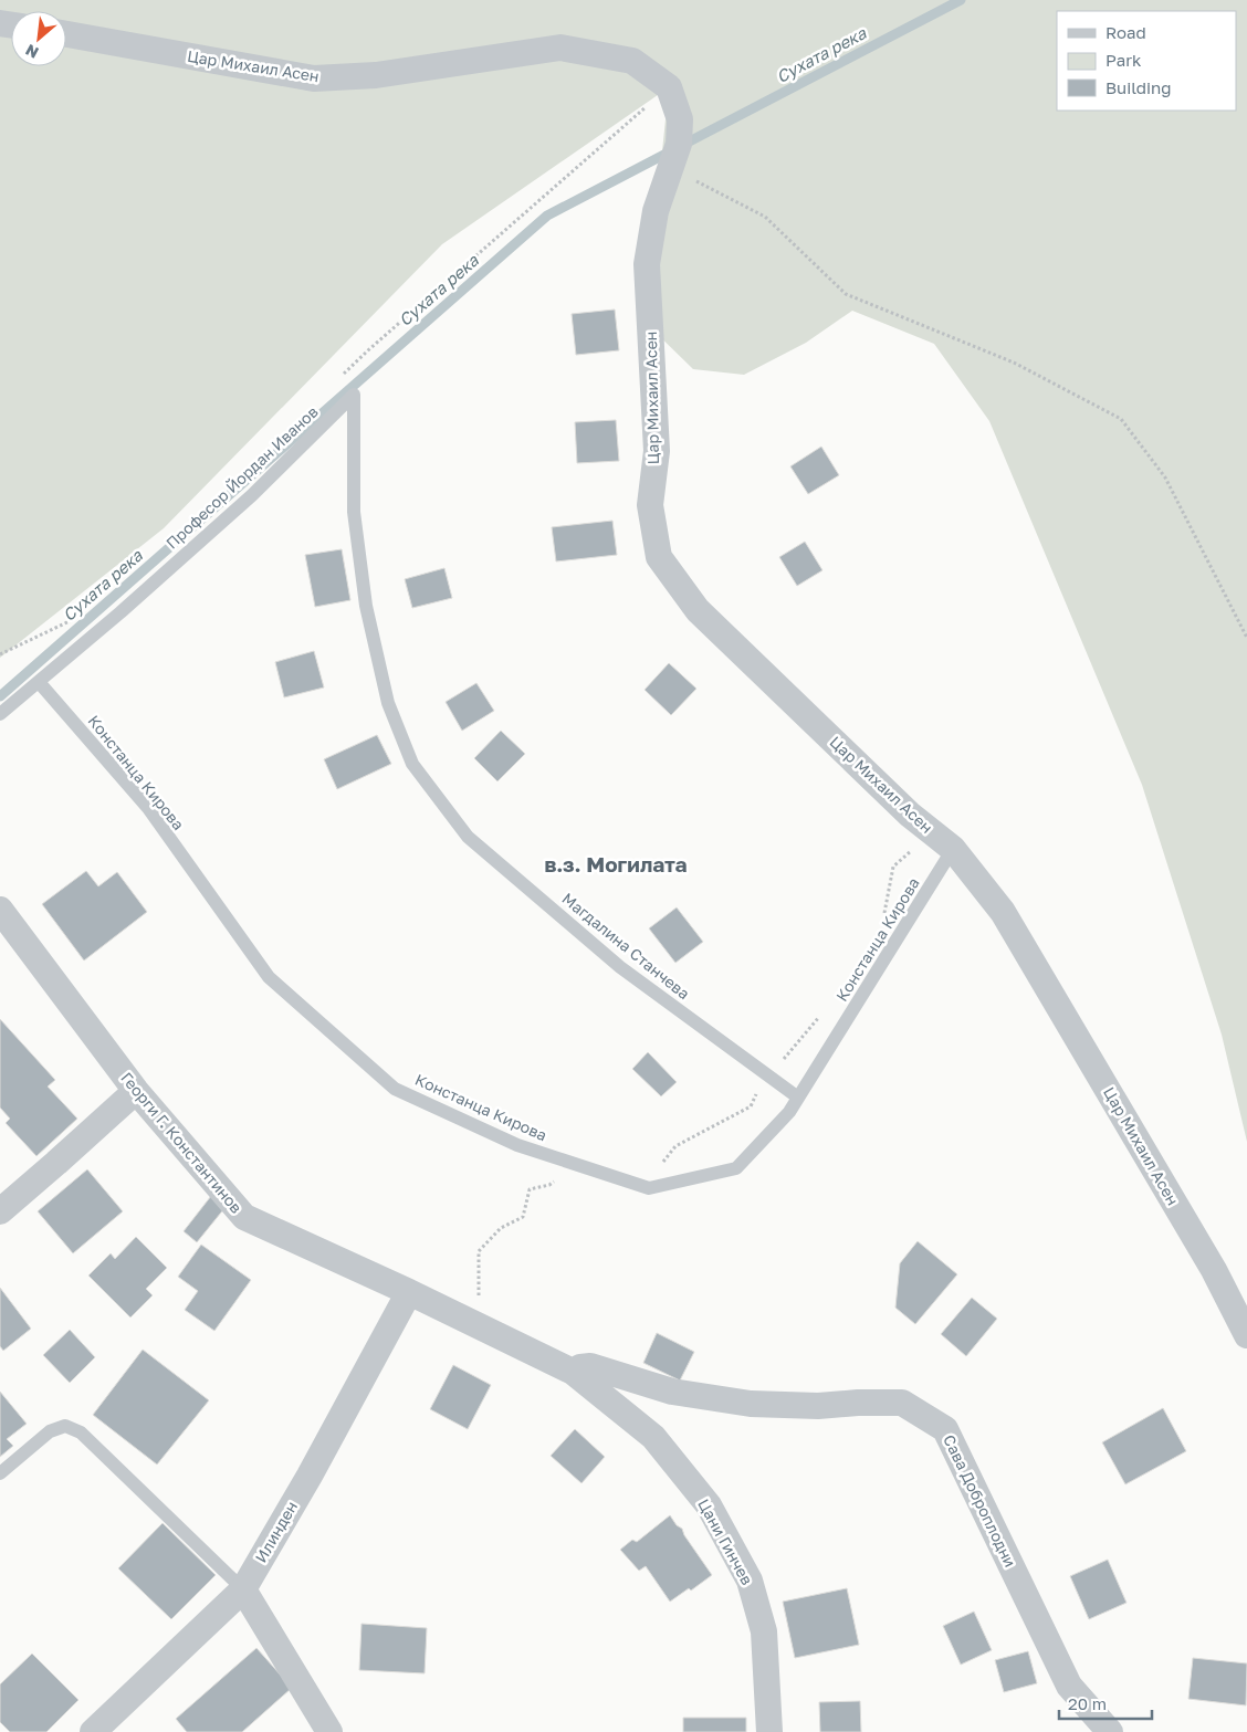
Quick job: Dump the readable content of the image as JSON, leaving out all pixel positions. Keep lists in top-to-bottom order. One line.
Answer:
{"streets":{"street":["Цар Михаил Асен","Георги Г. Константинов","Сава Доброплодни","Илинден","Цани Гинчев"],"lane":["Професор Йордан Иванов","Констанца Кирова","Магдалина Станчева"]},"crossings":[["Цар Михаил Асен","Констанца Кирова"],["Професор Йордан Иванов","Констанца Кирова"],["Професор Йордан Иванов","Магдалина Станчева"],["Констанца Кирова","Магдалина Станчева"],["Георги Г. Константинов","Сава Доброплодни"],["Георги Г. Константинов","Илинден"],["Георги Г. Константинов","Цани Гинчев"],["Сава Доброплодни","Цани Гинчев"]],"districts":["в.з. Могилата"],"water":["Сухата река"],"legend":["Road","Park","Building"],"scale_bar":"20 m","north":"bottom left"}
